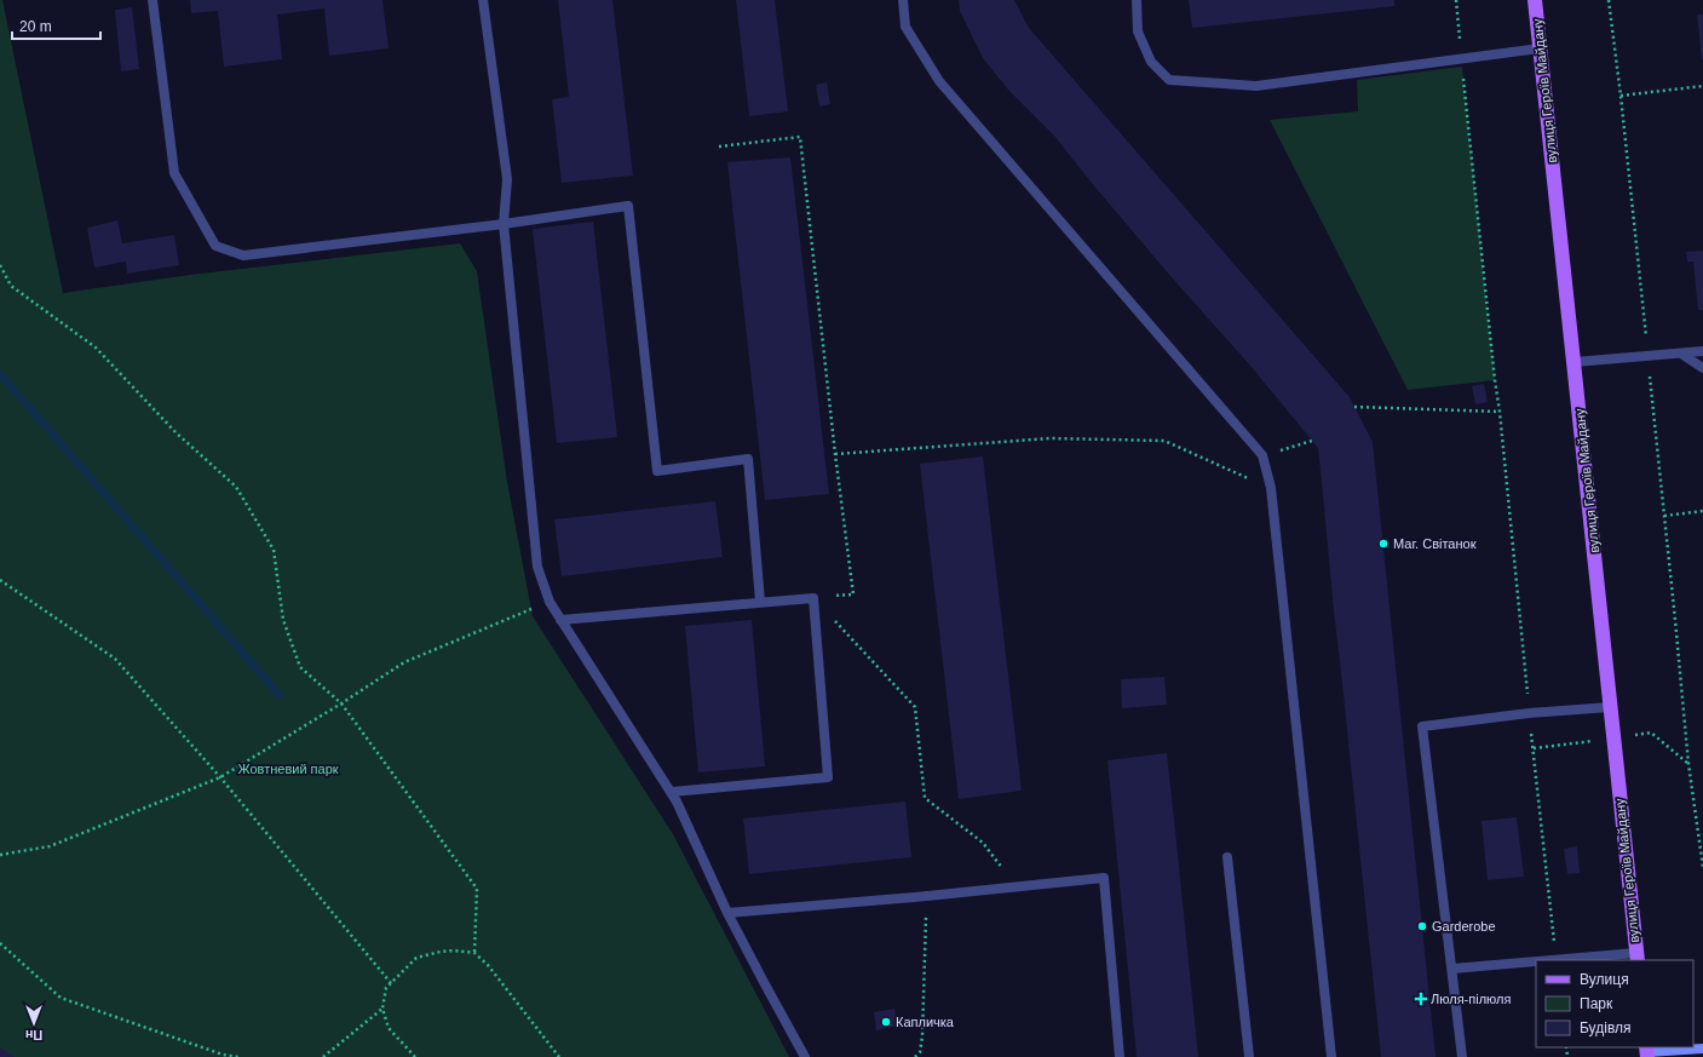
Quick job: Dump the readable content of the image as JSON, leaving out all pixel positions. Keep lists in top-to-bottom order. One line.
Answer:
{"streets":{"main road":["вулиця Героїв Майдану"]},"parks":["Жовтневий парк"],"places":{"other":["Маг. Світанок","Garderobe","Капличка"],"health":["Люля-пілюля"]},"legend":["Вулиця","Парк","Будівля"],"scale_bar":"20 m","north":"bottom"}
